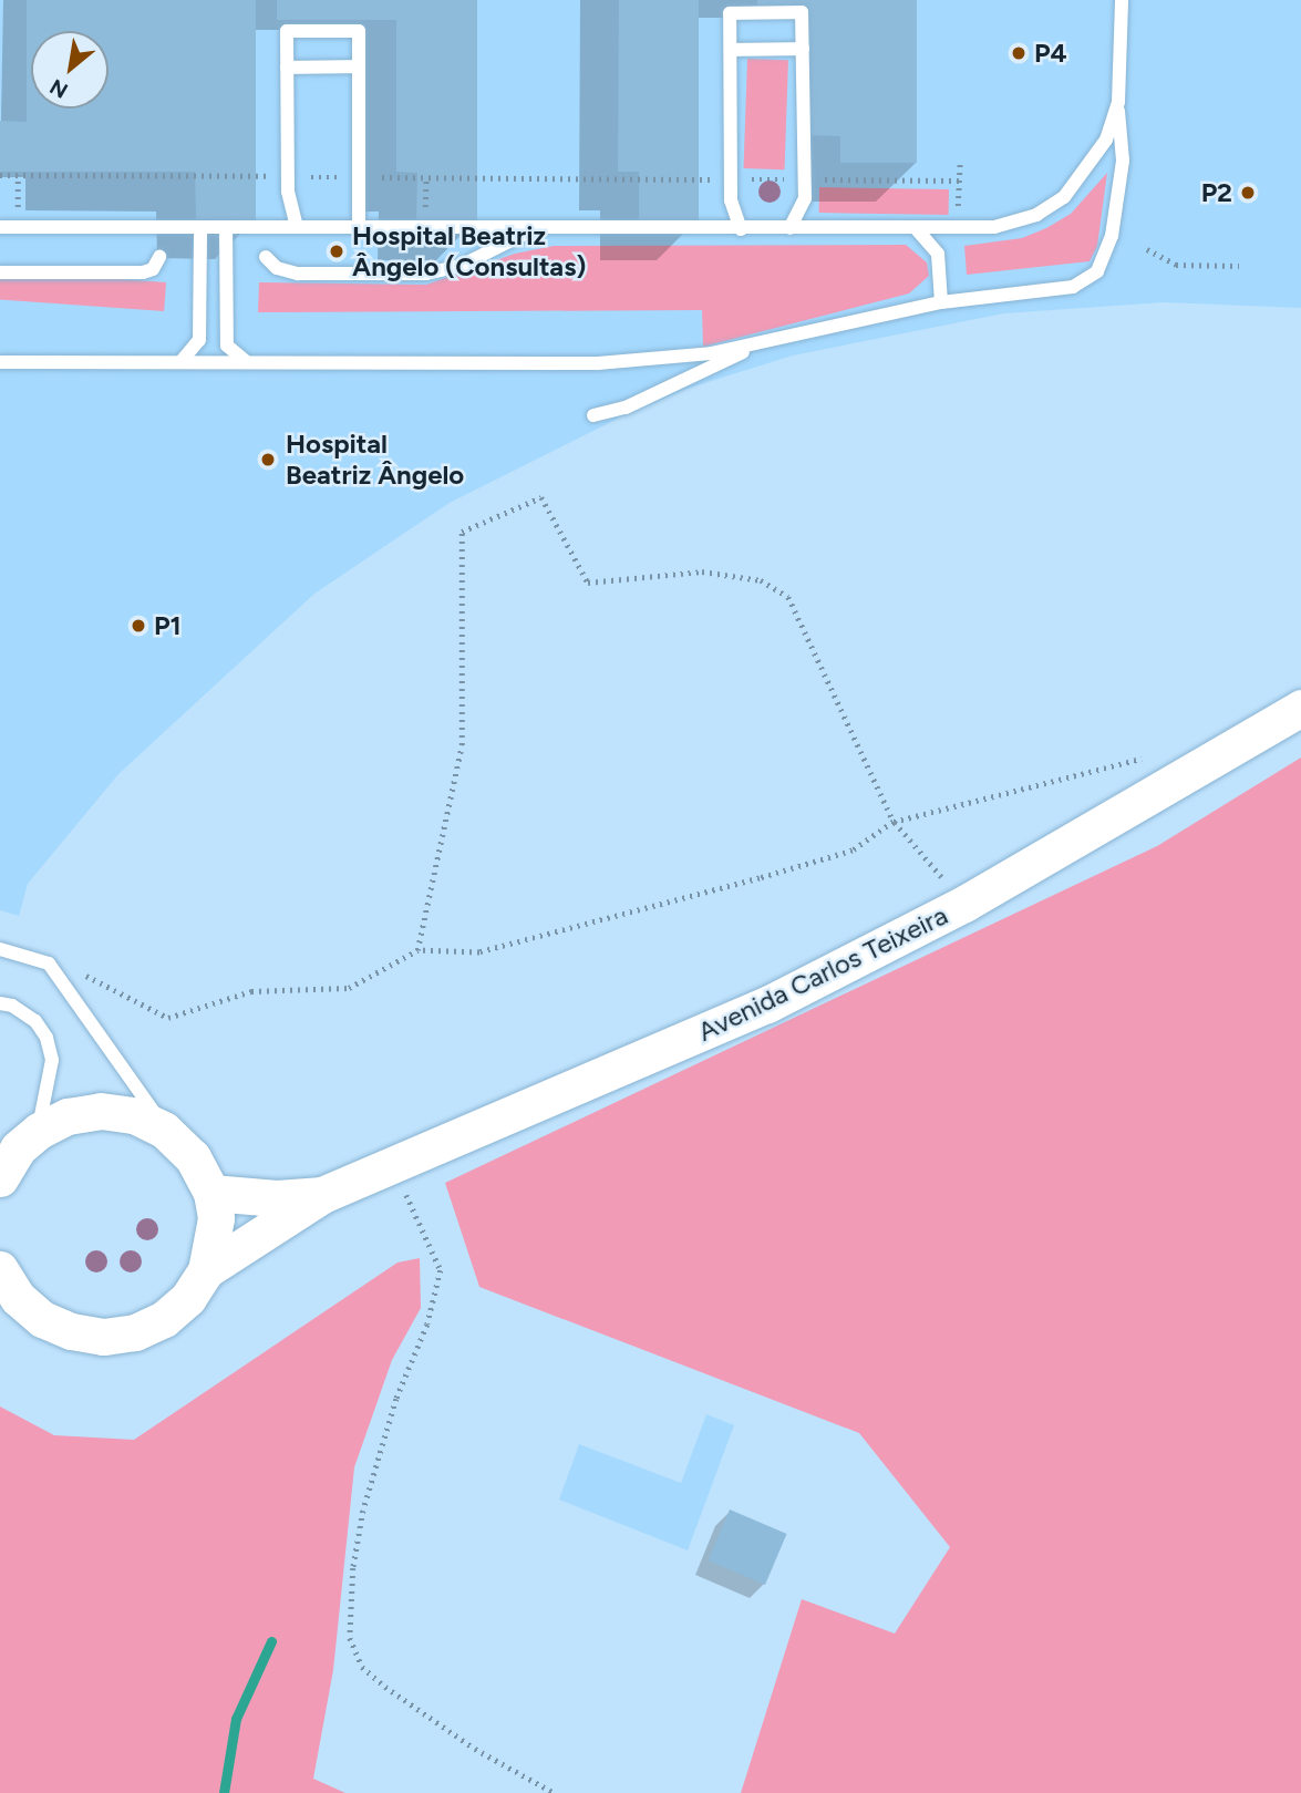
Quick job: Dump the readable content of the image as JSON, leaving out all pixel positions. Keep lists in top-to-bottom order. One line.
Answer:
{"streets":{"main road":["Avenida Carlos Teixeira"]},"places":["P4","P2","Hospital Beatriz Ângelo (Consultas)","Hospital Beatriz Ângelo","P1"],"north":"bottom left"}
